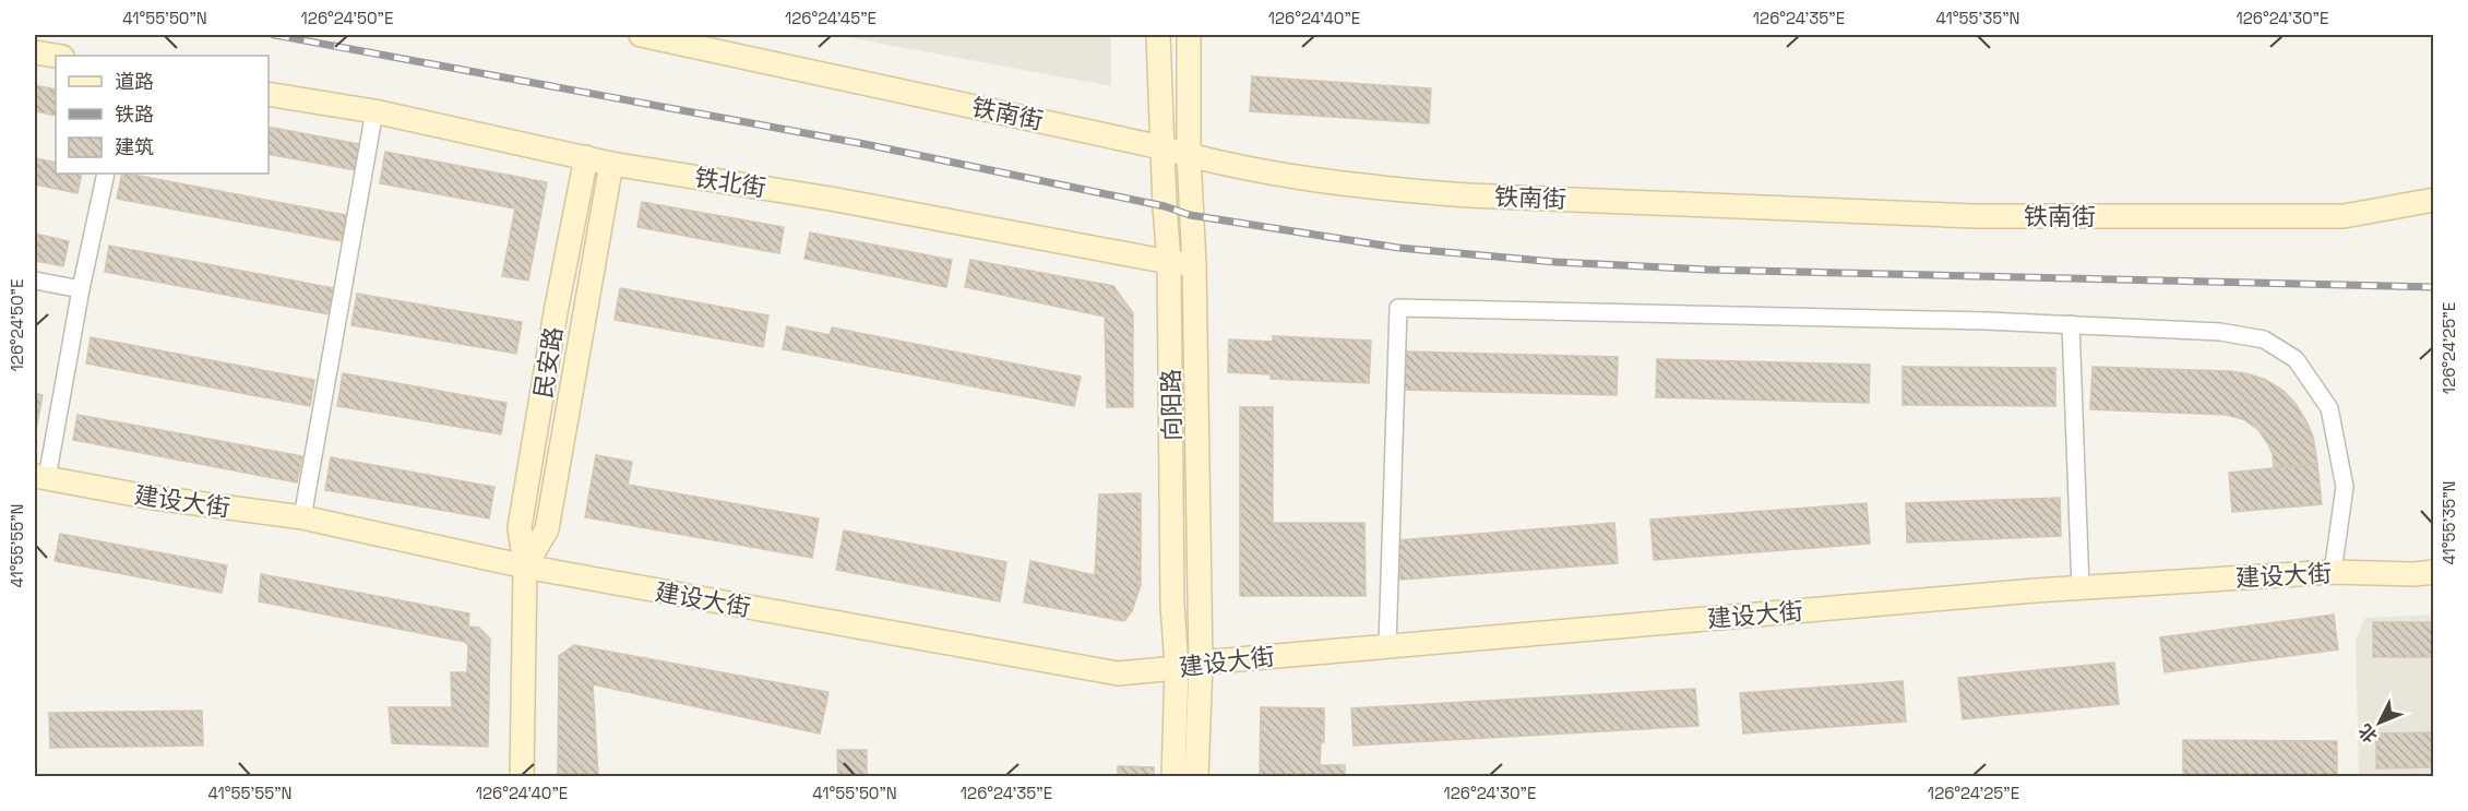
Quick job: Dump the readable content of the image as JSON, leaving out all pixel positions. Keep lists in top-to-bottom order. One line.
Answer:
{"streets":{"main road":["铁南街","铁北街","民安路","向阳路","建设大街"]},"crossings":[["铁南街","向阳路"],["铁北街","民安路"],["铁北街","向阳路"],["民安路","建设大街"],["向阳路","建设大街"]],"legend":["道路","铁路","建筑"],"north":"bottom left","coordinates":["41°55'50\"N","126°24'50\"E","126°24'45\"E","126°24'40\"E","126°24'35\"E","41°55'35\"N","126°24'30\"E","126°24'25\"E","41°55'55\"N"]}
